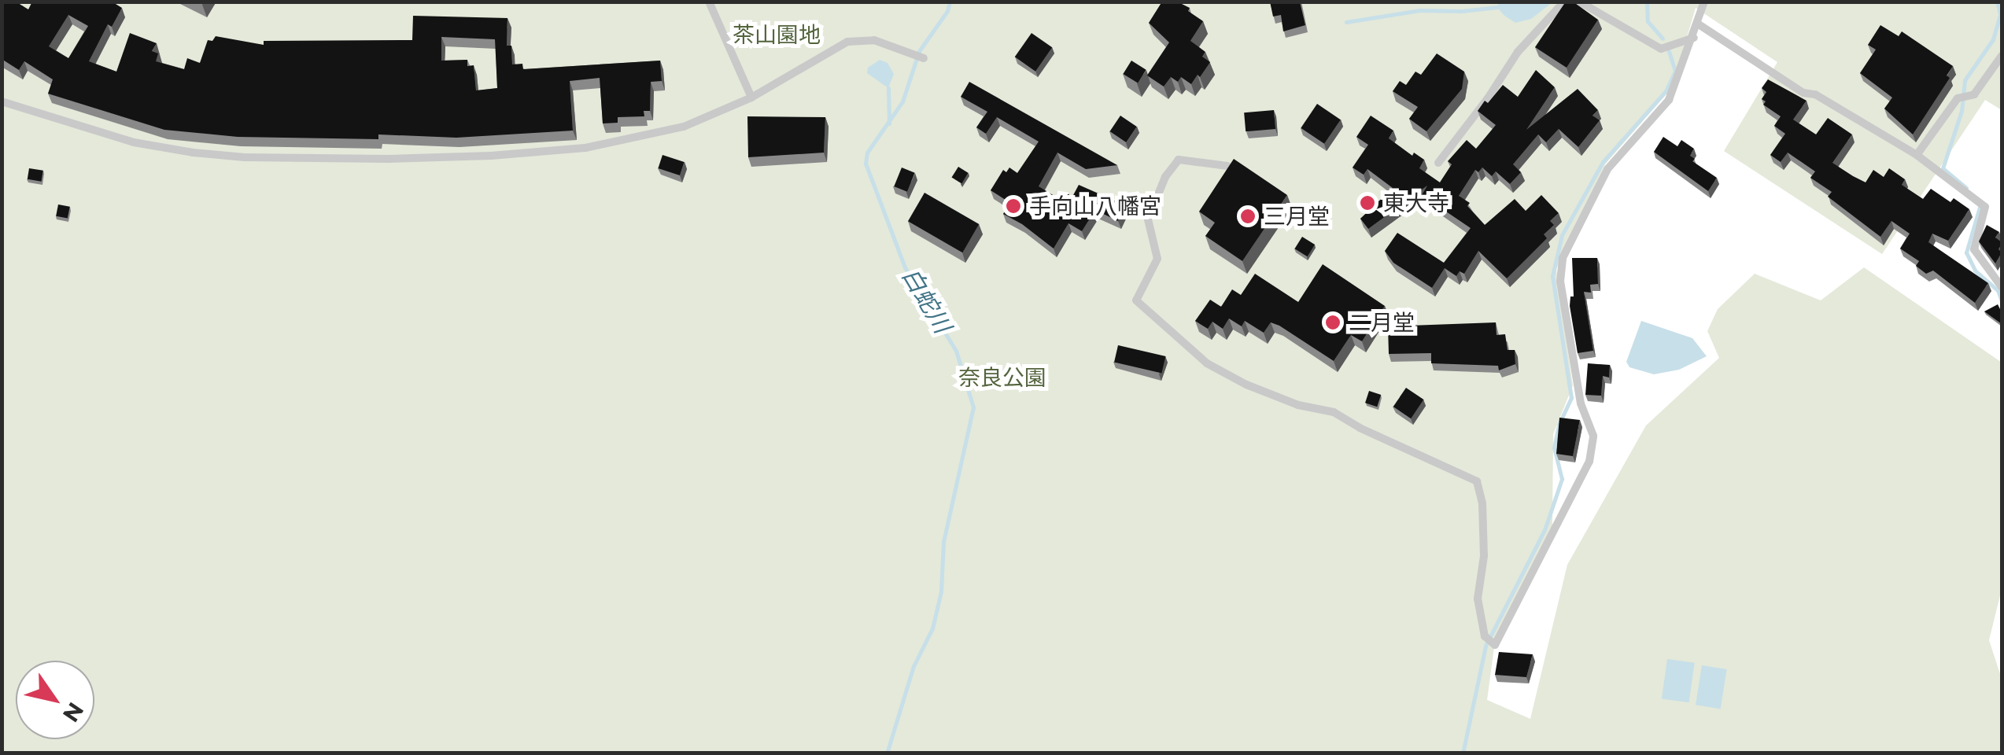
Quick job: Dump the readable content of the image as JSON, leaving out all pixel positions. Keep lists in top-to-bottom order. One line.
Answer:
{"water":["白蛇川"],"parks":["茶山園地","奈良公園"],"places":["東大寺","手向山八幡宮","三月堂","二月堂"],"north":"bottom right"}
